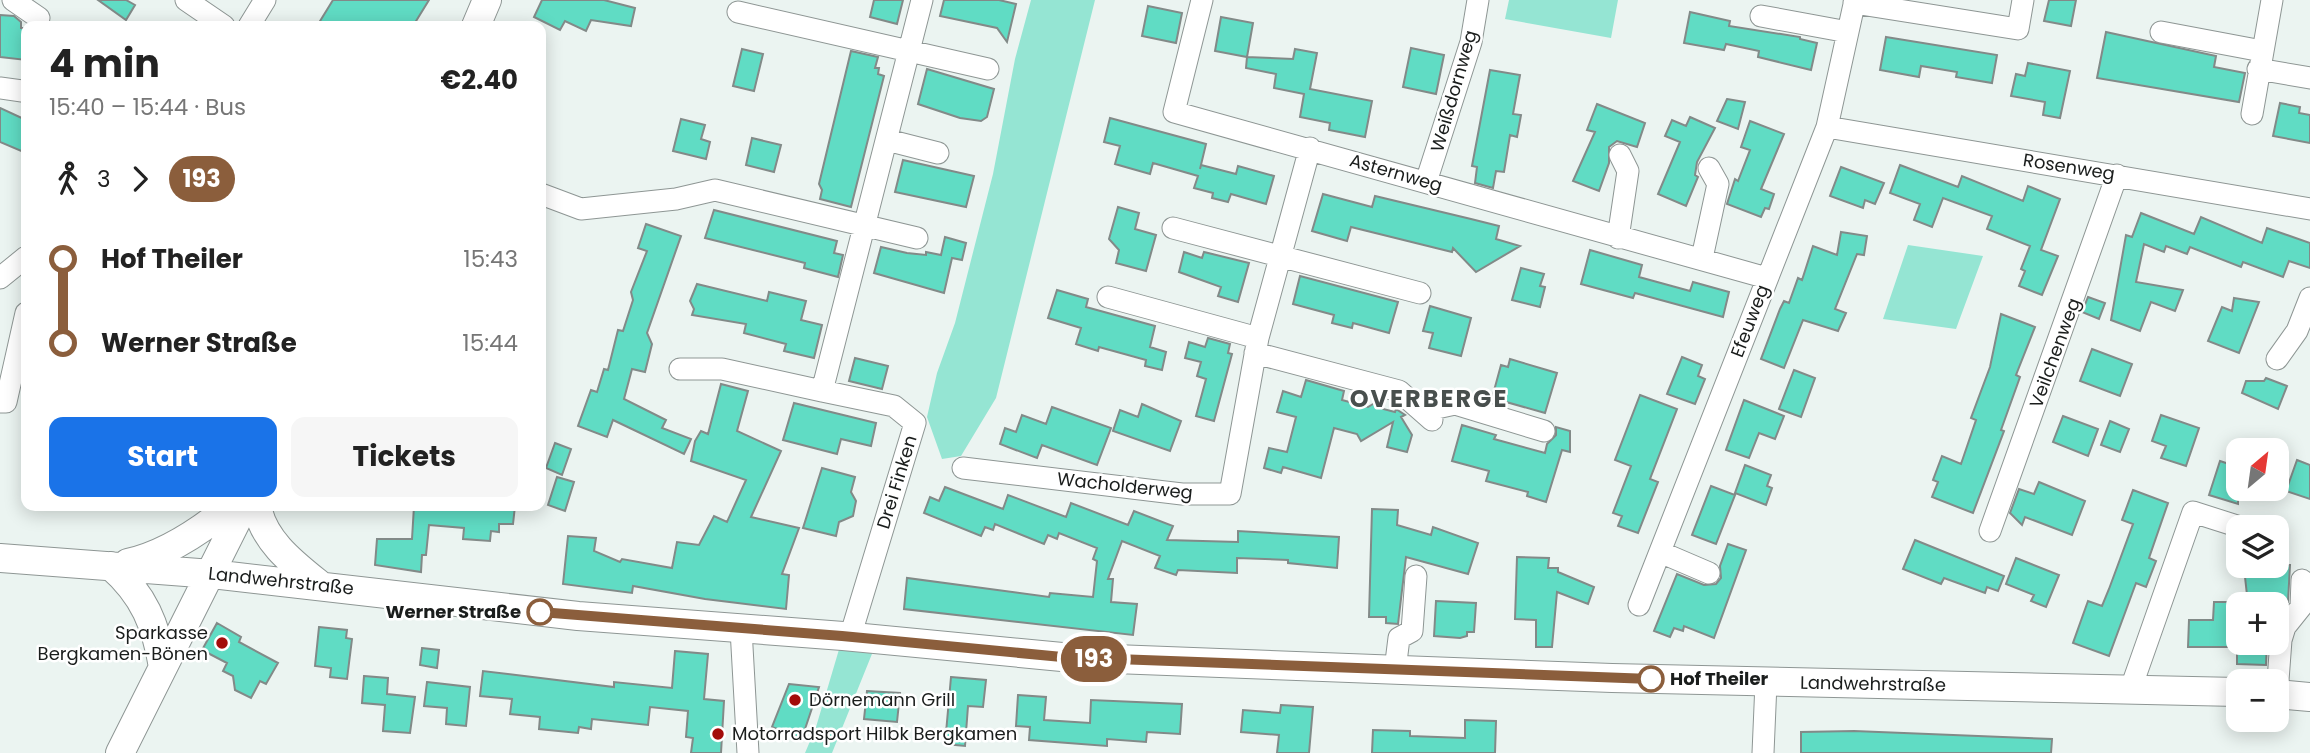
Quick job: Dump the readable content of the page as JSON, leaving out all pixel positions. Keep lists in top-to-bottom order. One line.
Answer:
{"streets":{"main road":["Landwehrstraße"],"street":["Weißdornweg","Rosenweg","Asternweg","Efeuweg","Veilchenweg","Drei Finken","Wacholderweg"]},"crossings":[["Weißdornweg","Asternweg"],["Rosenweg","Efeuweg"],["Rosenweg","Veilchenweg"],["Asternweg","Efeuweg"],["Asternweg","Wacholderweg"],["Drei Finken","Landwehrstraße"]],"districts":["OVERBERGE"],"places":["Werner Straße","Sparkasse Bergkamen-Bönen","Hof Theiler","Dörnemann Grill","Motorradsport Hilbk Bergkamen"],"lines":["bus line 193"],"north":"top right","page":{"on_map":"193","heading":["4 min","15:40 – 15:44 · Bus","€2.40"],"legs":["3","193"],"list":[{"name":"Hof Theiler","value":"15:43"},{"name":"Werner Straße","value":"15:44"}],"buttons":["Start","Tickets"],"map_buttons":["+","−"]}}
